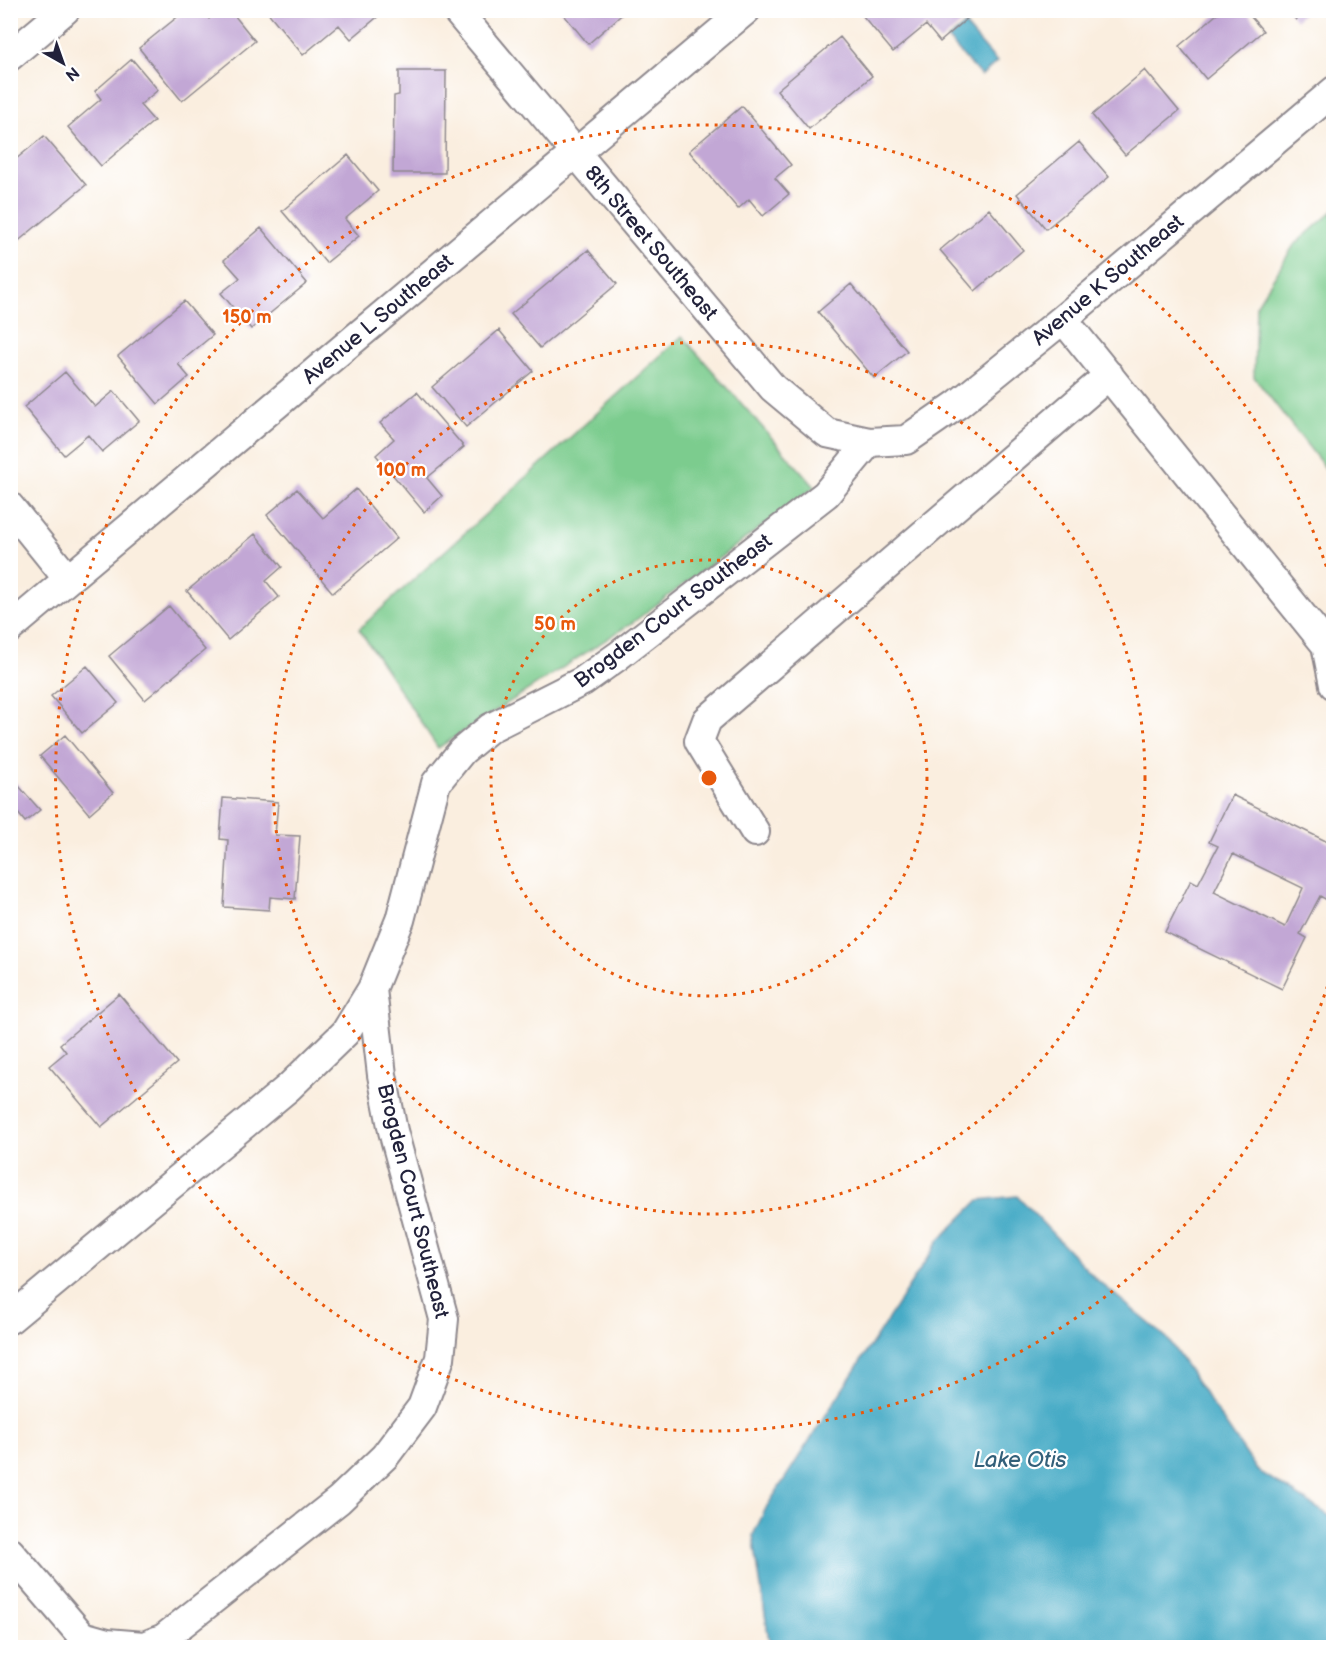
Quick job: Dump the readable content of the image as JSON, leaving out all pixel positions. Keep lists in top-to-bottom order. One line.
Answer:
{"streets":{"street":["8th Street Southeast","Avenue K Southeast","Avenue L Southeast","Brogden Court Southeast"]},"crossings":[["8th Street Southeast","Avenue K Southeast"],["8th Street Southeast","Avenue L Southeast"],["8th Street Southeast","Brogden Court Southeast"],["Avenue K Southeast","Brogden Court Southeast"]],"water":["Lake Otis"],"north":"bottom right","rings":["150 m","100 m","50 m"]}
